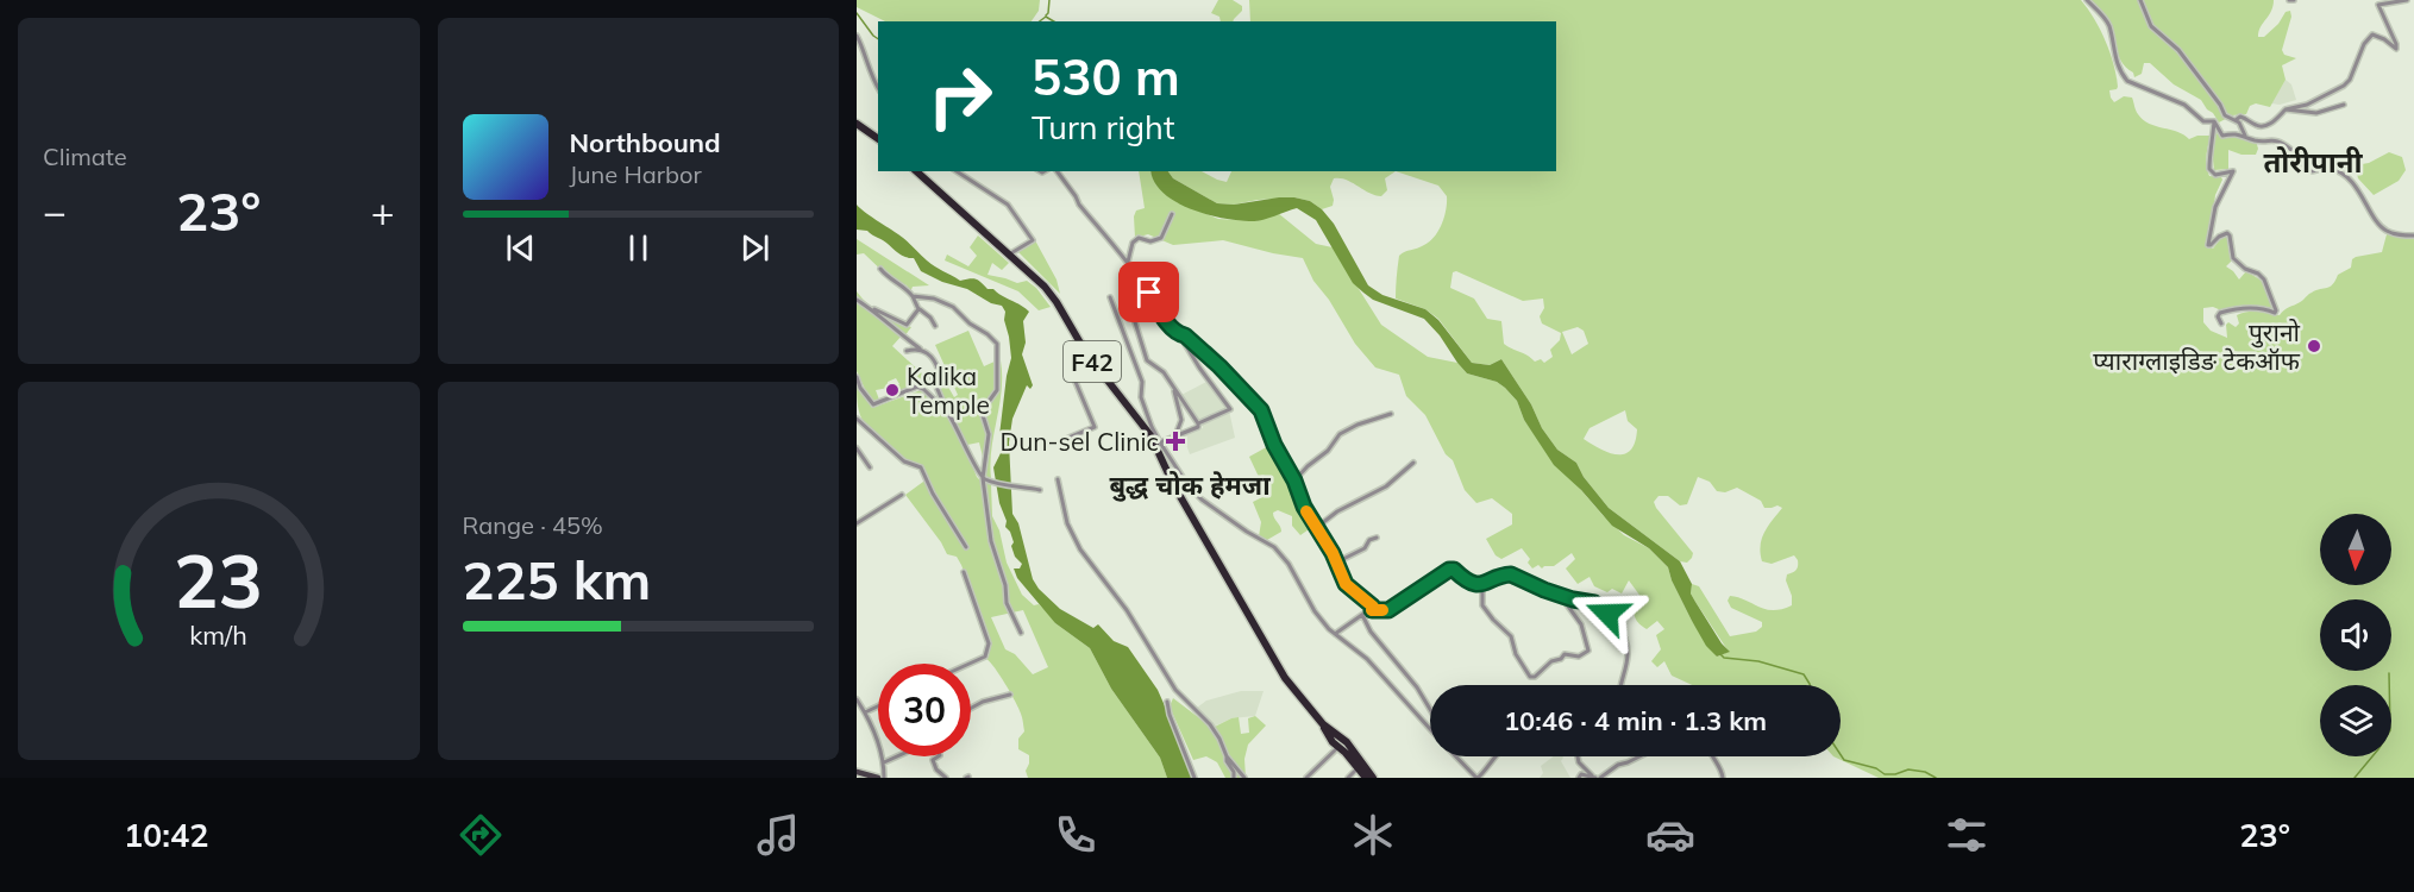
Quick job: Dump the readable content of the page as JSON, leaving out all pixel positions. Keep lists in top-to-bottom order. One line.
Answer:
{"streets":{"highway":["F42"]},"districts":["तोरीपानी","बुद्ध चोक हेमजा"],"places":{"other":["पुरानो प्याराग्लाइडिङ टेकऑफ","Kalika Temple"],"health":["Dun-sel Clinic"]},"north":"bottom","page":{"tile":["Climate",["Range · 45%","225 km"]],"turn":["530 m","Turn right"],"song":["Northbound","June Harbor"],"heat":["−","23°","+"],"limit":"30","trip":"10:46 · 4 min · 1.3 km","tabs":["10:42","23°"],"gauge":["23","km/h"]}}
